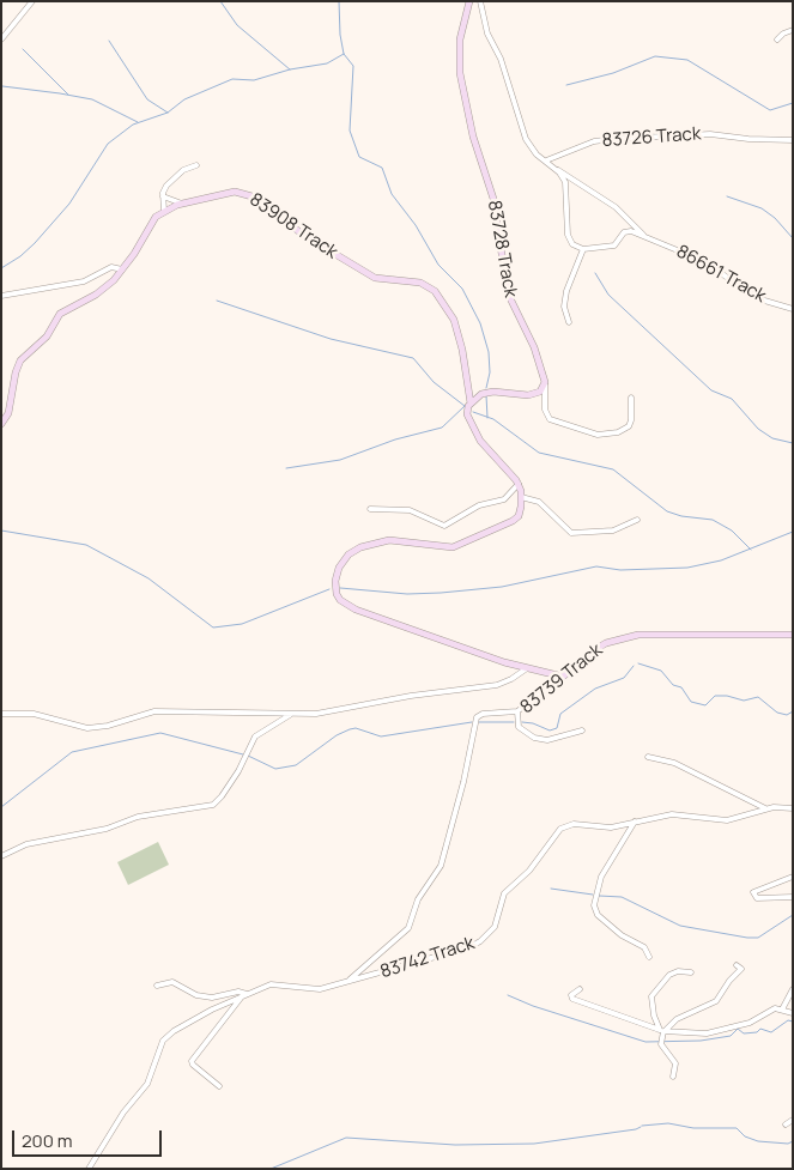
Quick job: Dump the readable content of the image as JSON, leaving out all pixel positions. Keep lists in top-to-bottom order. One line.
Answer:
{"streets":{"street":["83726 Track","83908 Track","83728 Track","86661 Track","83739 Track","83742 Track"]},"scale_bar":"200 m"}
